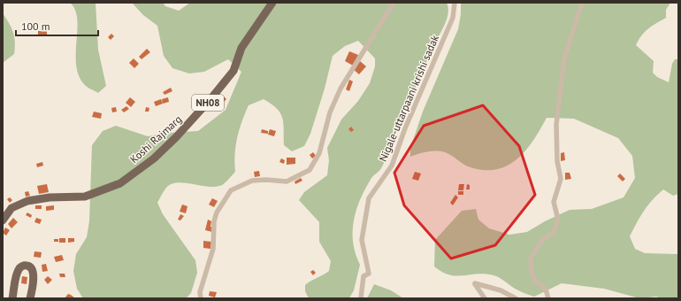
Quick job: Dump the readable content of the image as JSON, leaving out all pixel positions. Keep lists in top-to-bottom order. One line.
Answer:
{"streets":{"main road":["NH08","Koshi Rajmarg"],"street":["Nigale-uttarpaani krishi sadak"]},"scale_bar":"100 m"}
